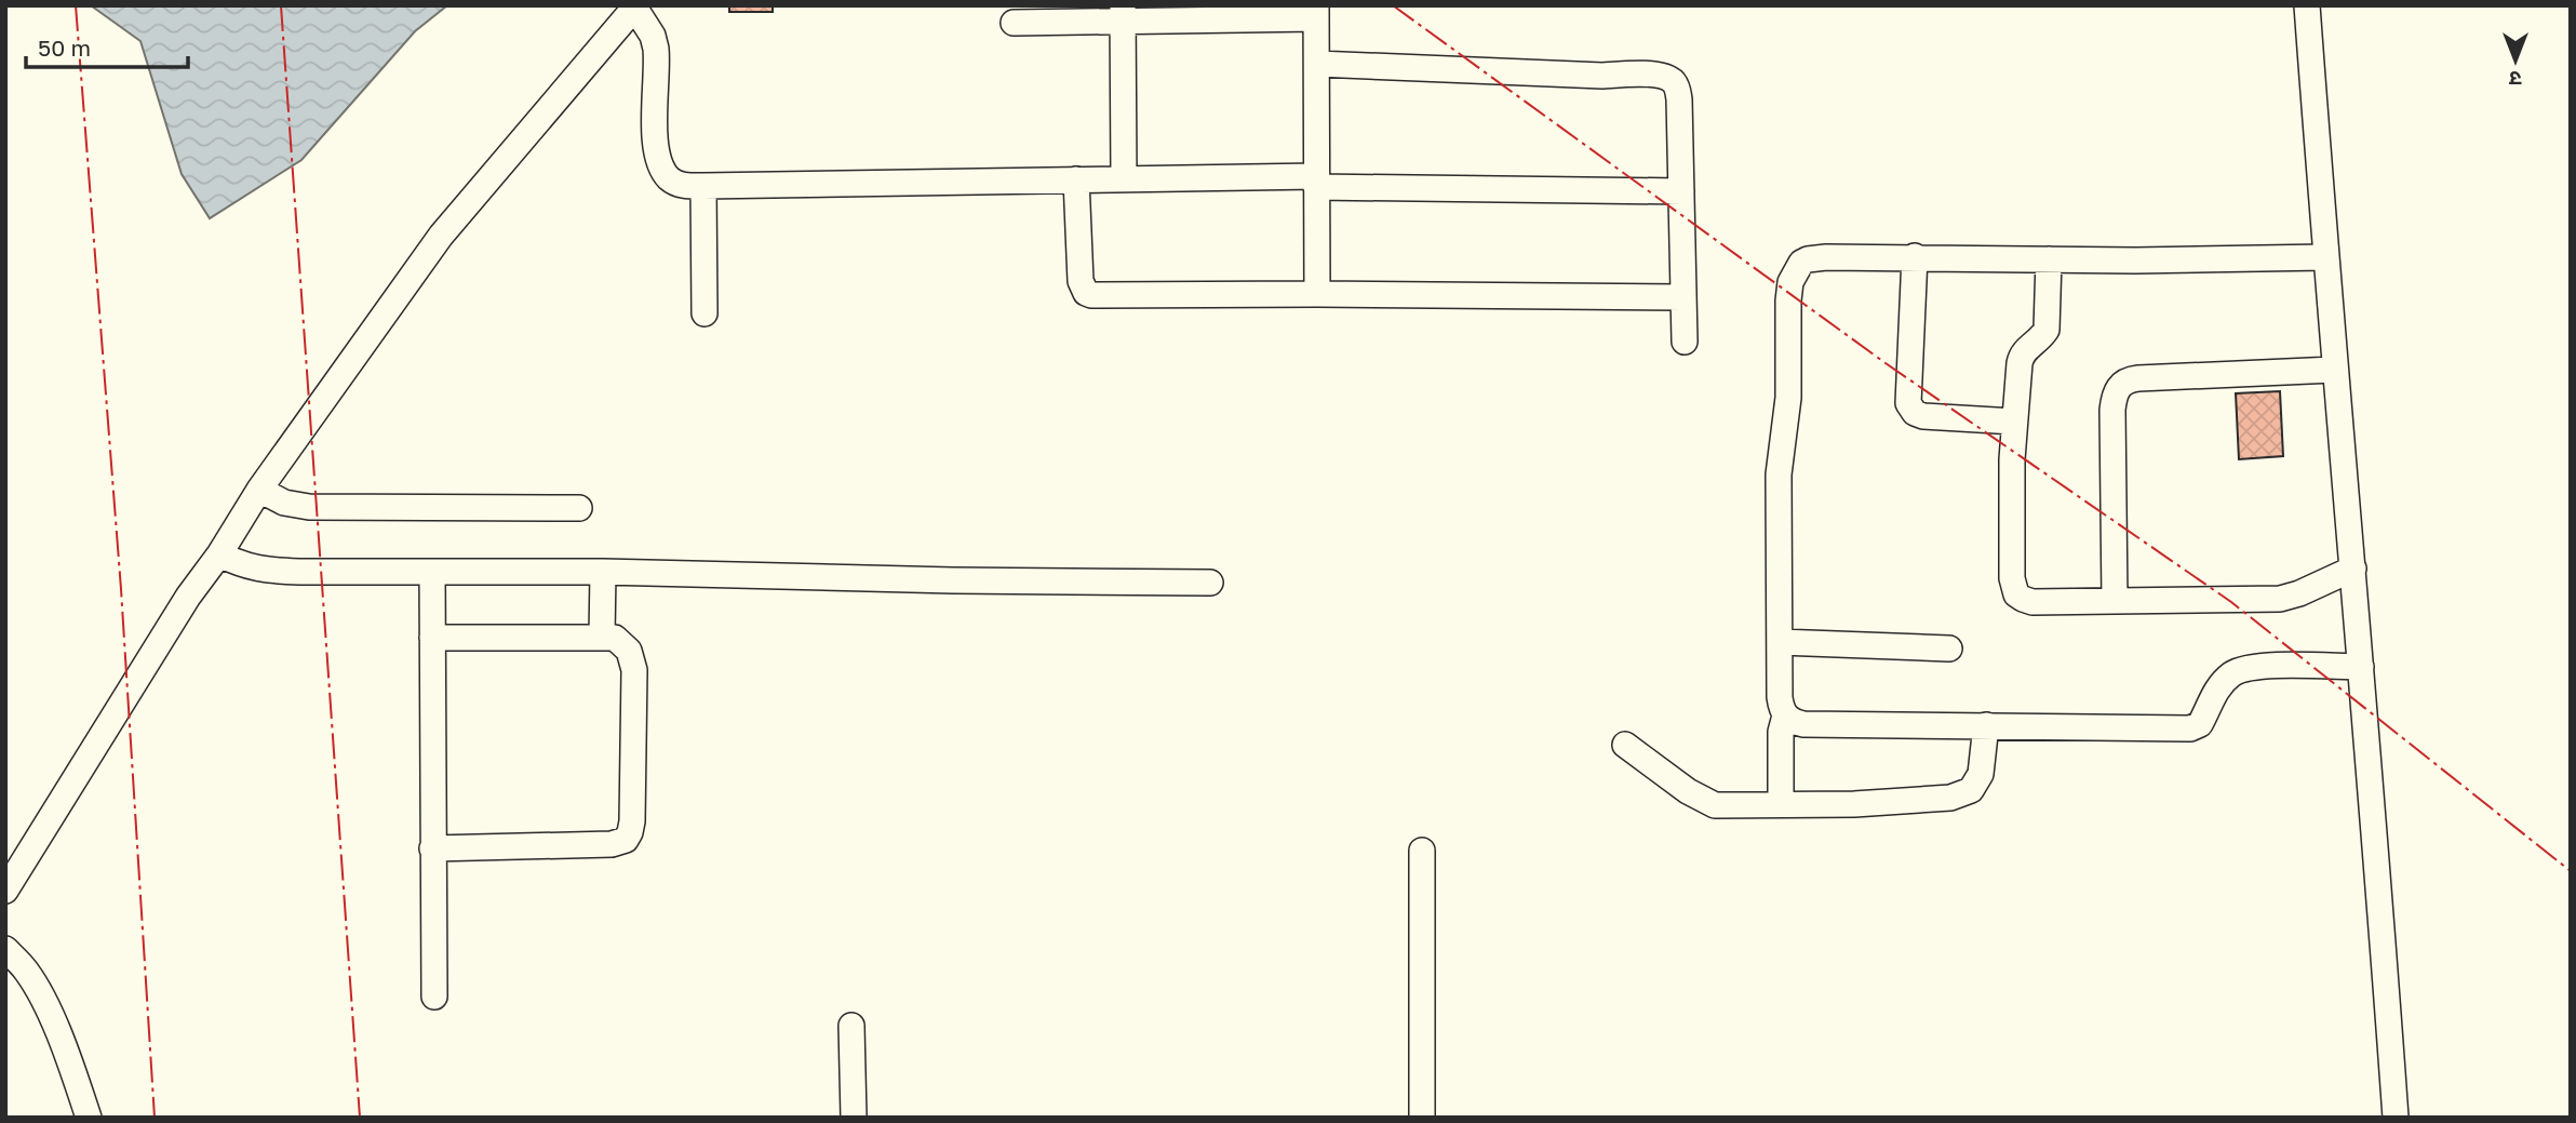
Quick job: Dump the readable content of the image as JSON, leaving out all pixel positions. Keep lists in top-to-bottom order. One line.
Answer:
{"scale_bar":"50 m","north":"bottom"}
